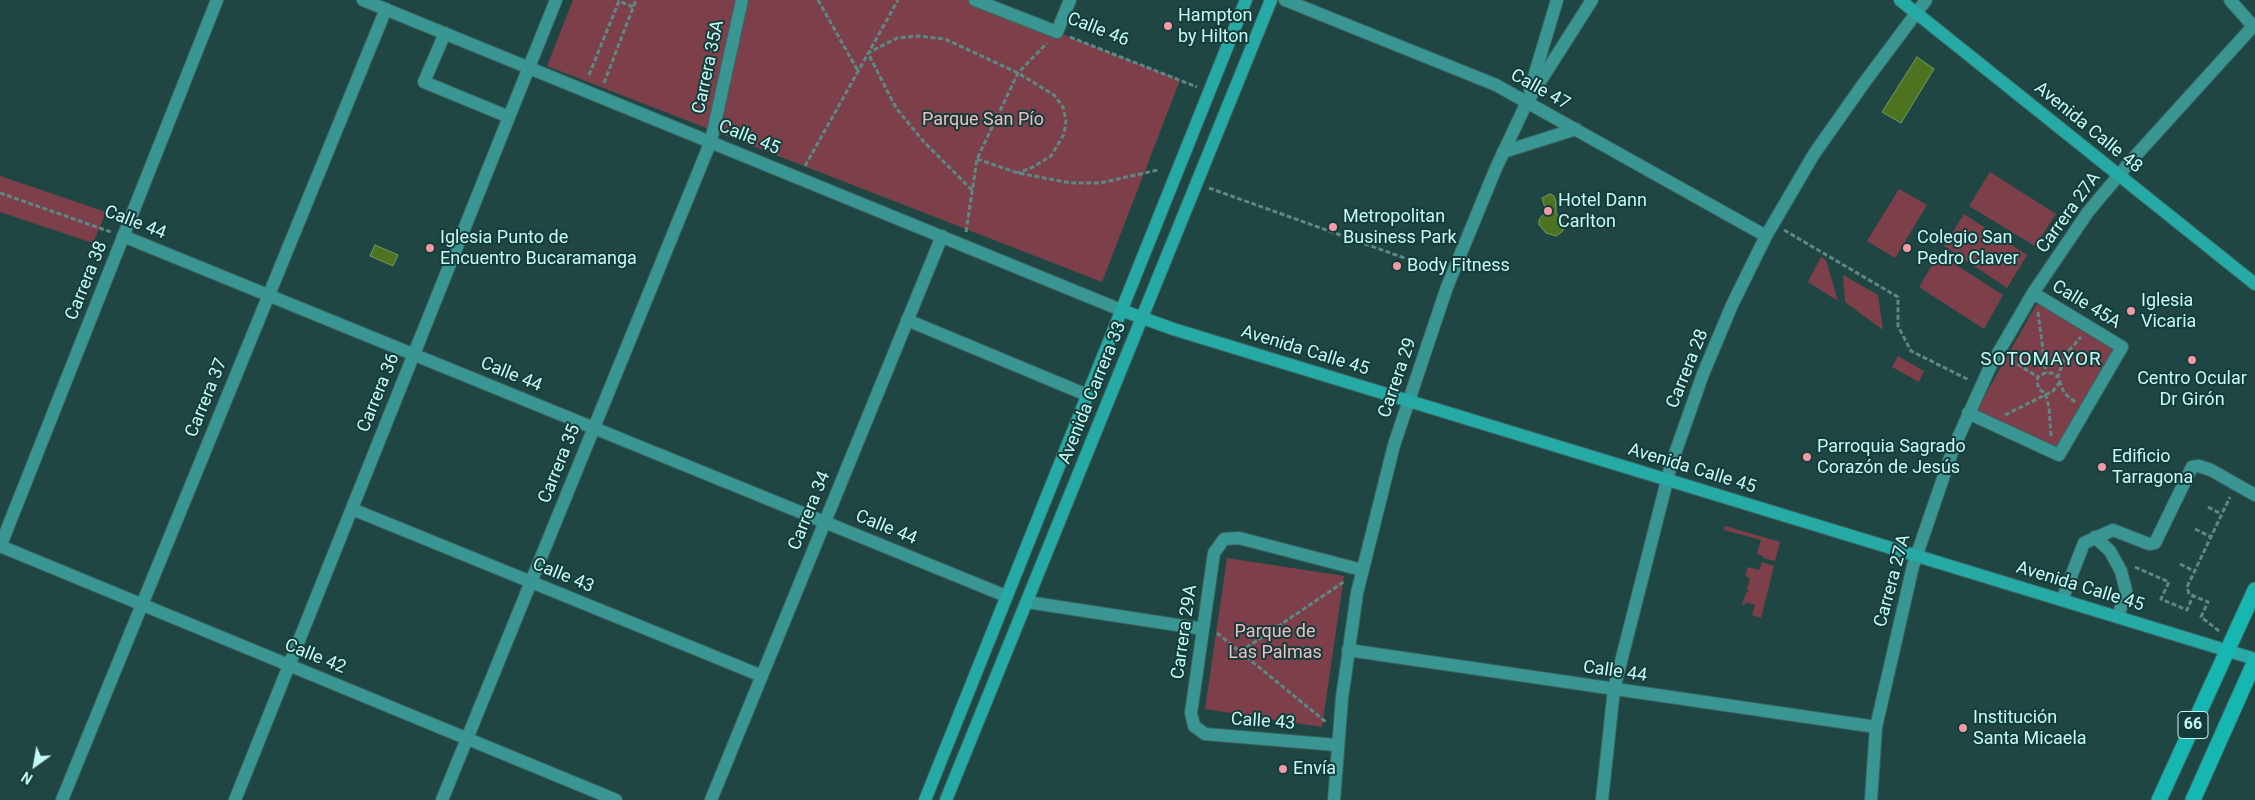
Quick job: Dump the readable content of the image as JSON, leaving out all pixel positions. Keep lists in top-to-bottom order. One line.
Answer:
{"streets":{"highway":["66"],"main road":["Avenida Calle 48","Avenida Calle 45","Avenida Carrera 33"],"street":["Calle 46","Carrera 35A","Calle 47","Calle 45","Carrera 27A","Calle 44","Carrera 38","Calle 45A","Carrera 28","Carrera 29","Carrera 36","Carrera 37","Carrera 35","Carrera 34","Calle 43","Carrera 29A","Calle 42"]},"crossings":[["Calle 46","Avenida Carrera 33"],["Carrera 35A","Calle 45"],["Carrera 35A","Carrera 35"],["Calle 47","Carrera 28"],["Calle 47","Carrera 29"],["Avenida Calle 48","Carrera 27A"],["Avenida Calle 48","Carrera 28"],["Calle 45","Avenida Calle 45"],["Calle 45","Carrera 36"],["Calle 45","Avenida Carrera 33"],["Calle 45","Carrera 37"],["Calle 45","Carrera 35"],["Calle 45","Carrera 34"],["Carrera 27A","Calle 44"],["Carrera 27A","Calle 45A"],["Carrera 27A","Avenida Calle 45"],["Calle 44","Carrera 38"],["Calle 44","Carrera 28"],["Calle 44","Carrera 29"],["Calle 44","Carrera 36"],["Calle 44","Avenida Carrera 33"],["Calle 44","Carrera 37"],["Calle 44","Carrera 35"],["Calle 44","Carrera 34"],["Carrera 38","Calle 42"],["Avenida Calle 45","Carrera 28"],["Avenida Calle 45","Carrera 29"],["Avenida Calle 45","Avenida Carrera 33"],["Avenida Calle 45","66"],["Carrera 29","Calle 43"],["Carrera 29","Carrera 29A"],["Carrera 36","Calle 43"],["Carrera 36","Calle 42"],["Carrera 37","Calle 42"],["Carrera 35","Calle 43"],["Carrera 35","Calle 42"],["Carrera 34","Calle 43"],["Calle 43","Carrera 29A"]],"districts":["SOTOMAYOR"],"parks":["Parque San Pío","Parque de Las Palmas"],"places":["Hampton by Hilton","Hotel Dann Carlton","Metropolitan Business Park","Iglesia Punto de Encuentro Bucaramanga","Colegio San Pedro Claver","Body Fitness","Iglesia Vicaria","Centro Ocular Dr Girón","Parroquia Sagrado Corazón de Jesús","Edificio Tarragona","Institución Santa Micaela","Envía"],"north":"bottom left"}
